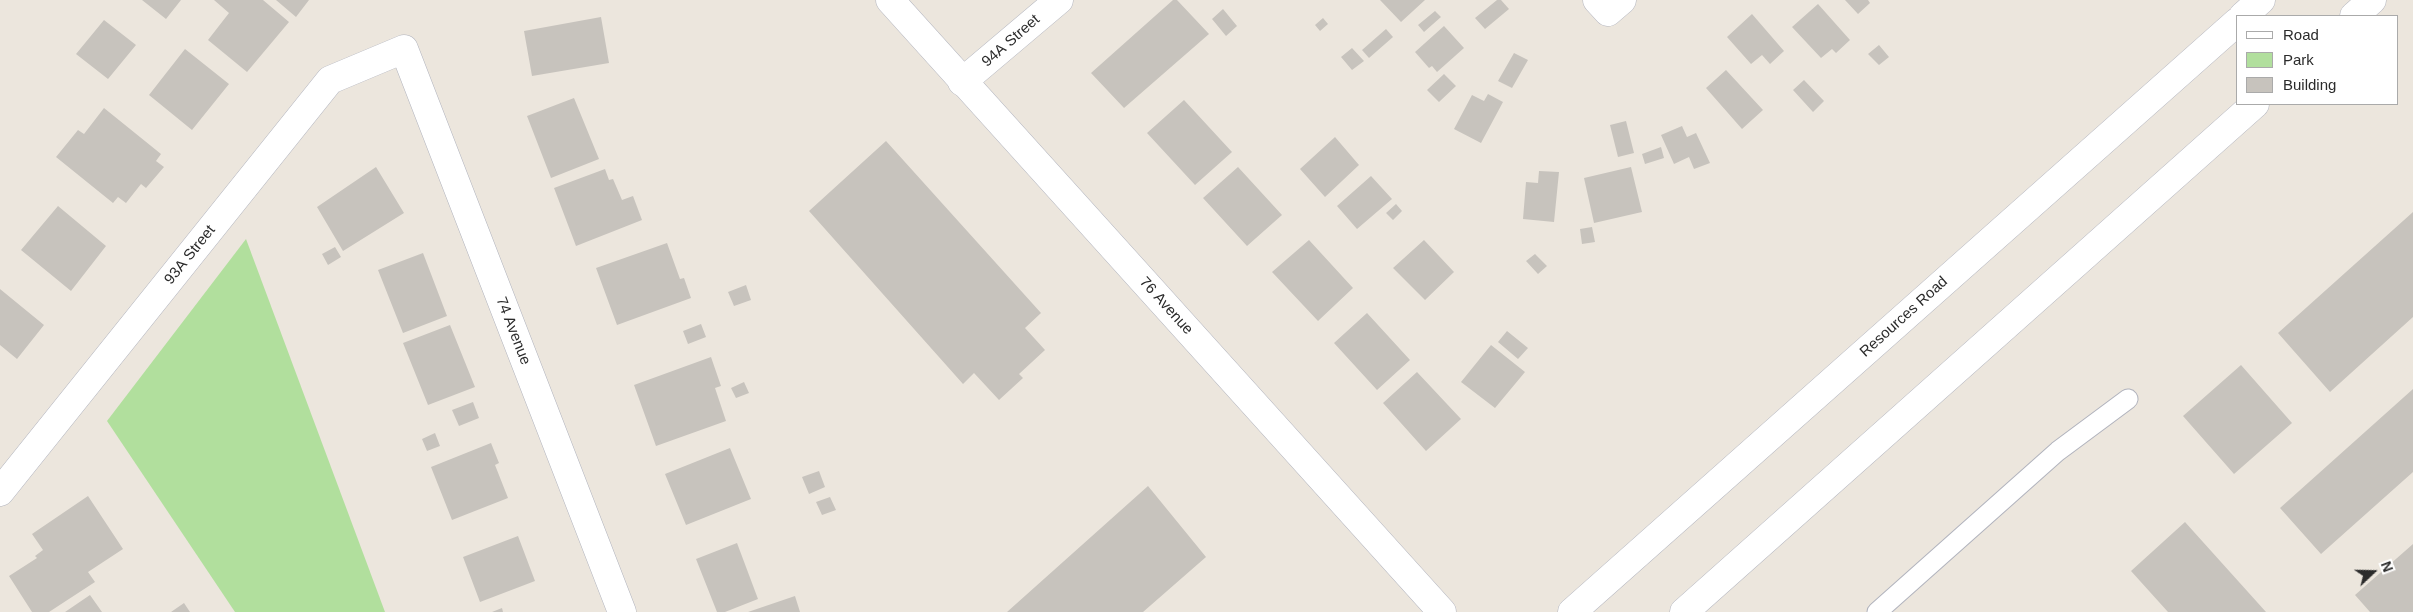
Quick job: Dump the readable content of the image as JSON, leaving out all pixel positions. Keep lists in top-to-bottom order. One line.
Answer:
{"streets":{"street":["94A Street","93A Street","76 Avenue","Resources Road","74 Avenue"]},"crossings":[["94A Street","76 Avenue"],["93A Street","74 Avenue"]],"legend":["Road","Park","Building"],"north":"right"}
